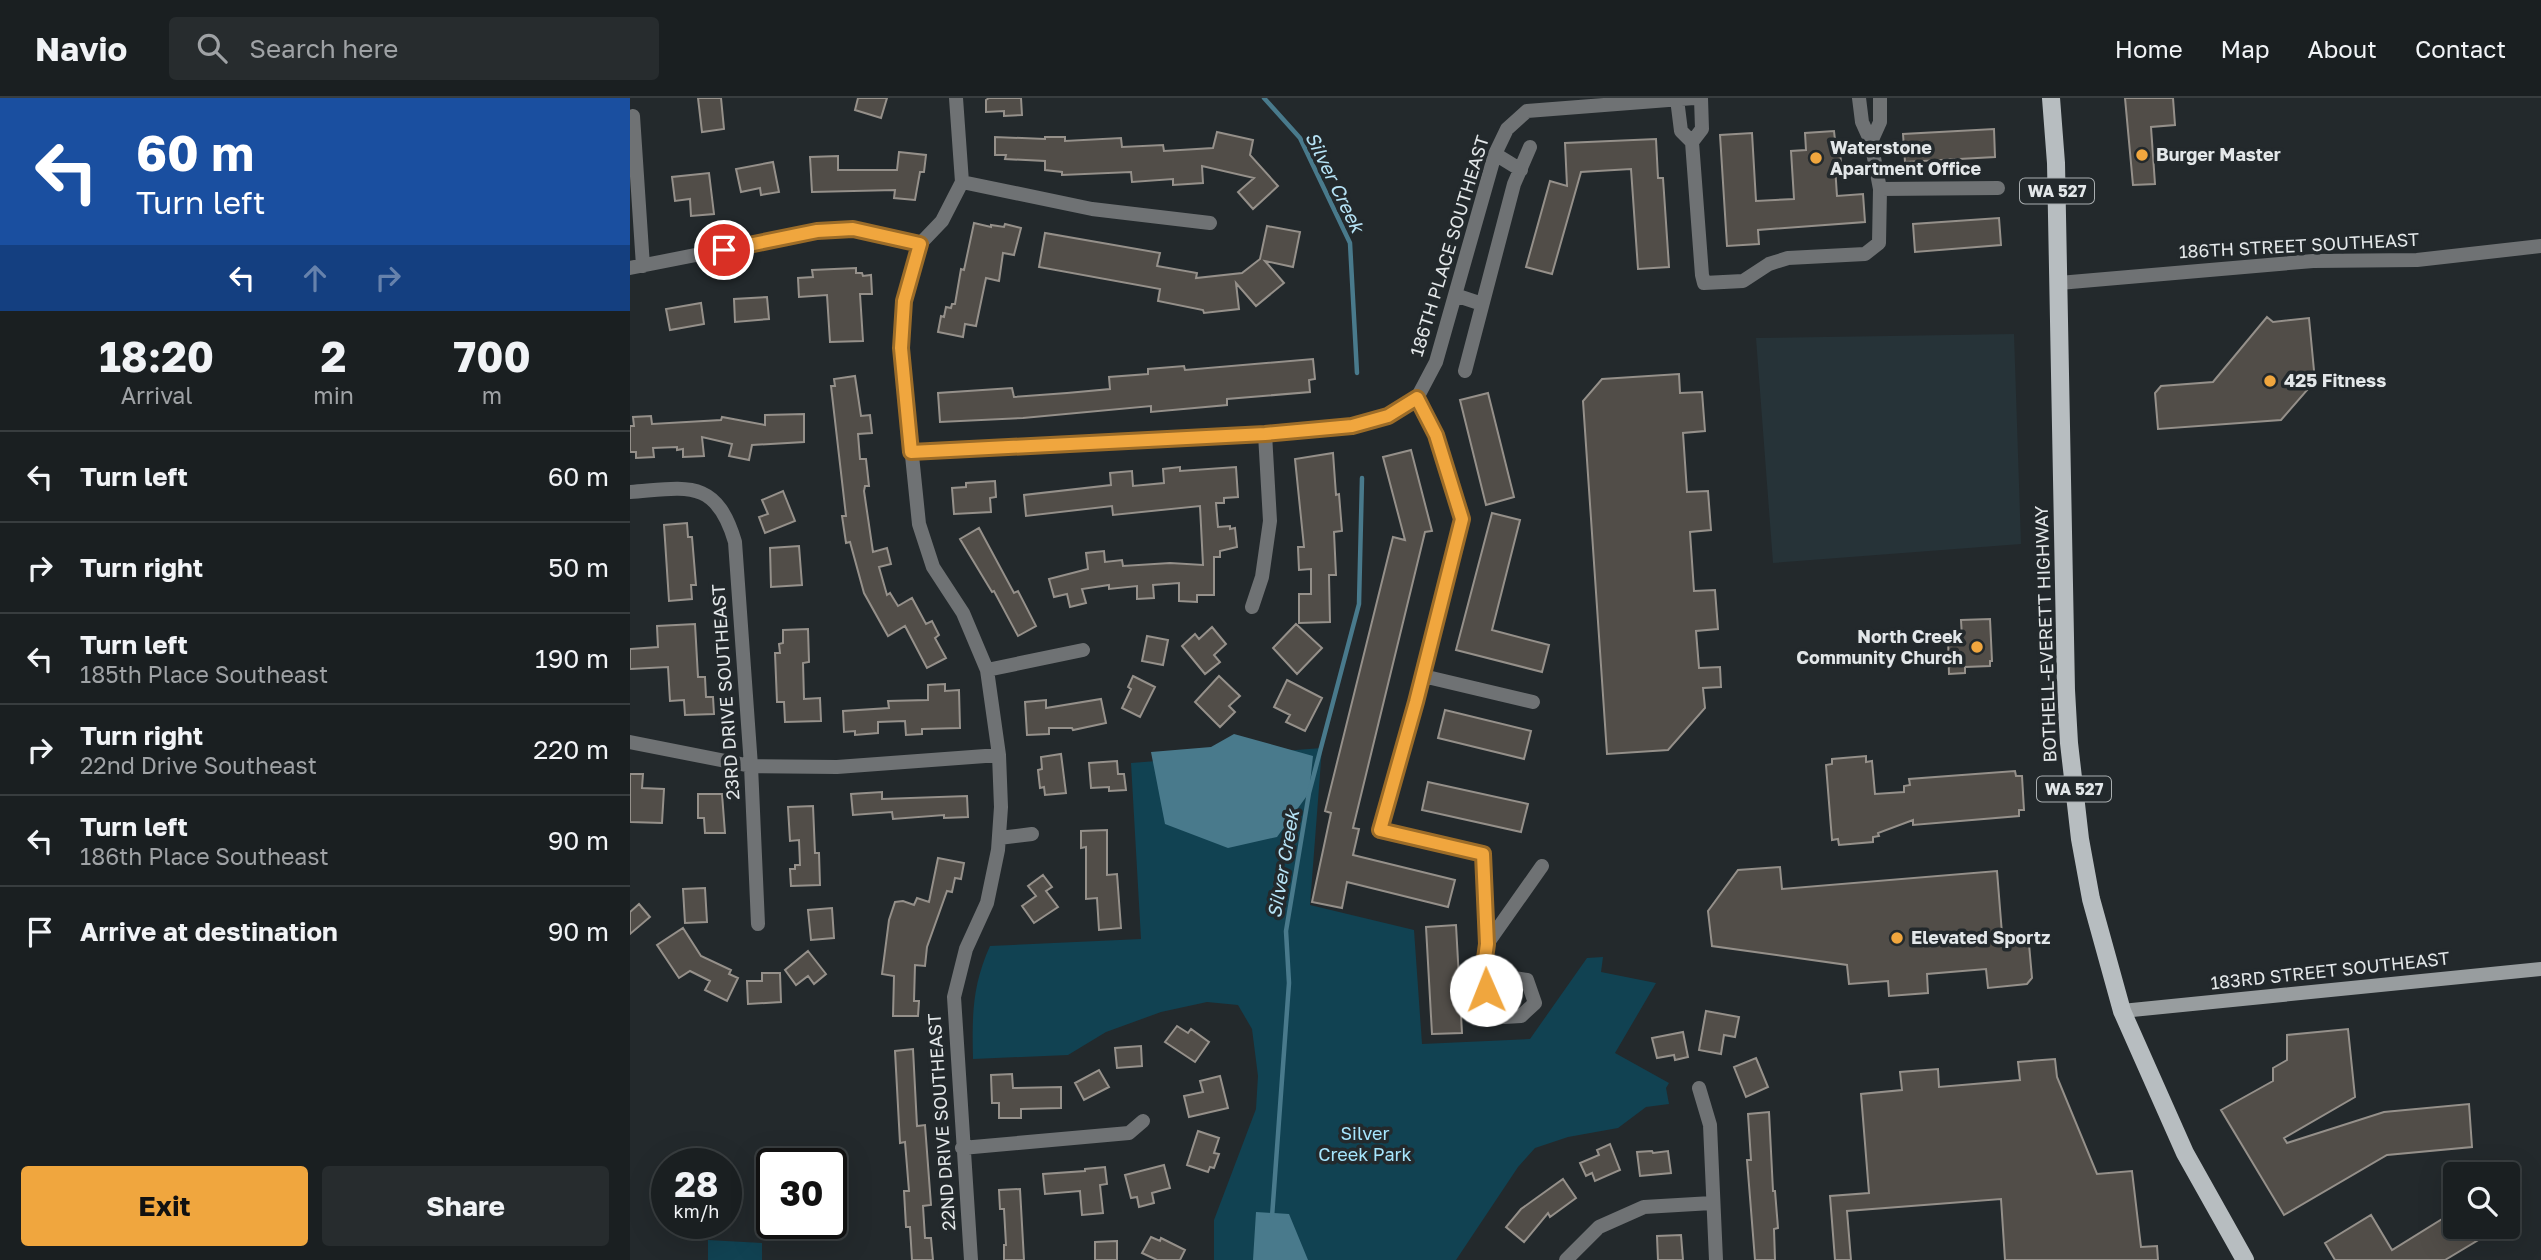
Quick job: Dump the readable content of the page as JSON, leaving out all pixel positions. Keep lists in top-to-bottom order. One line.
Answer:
{"streets":{"main road":["WA 527","BOTHELL-EVERETT HIGHWAY"],"street":["186TH PLACE SOUTHEAST","186TH STREET SOUTHEAST","23RD DRIVE SOUTHEAST","183RD STREET SOUTHEAST","22ND DRIVE SOUTHEAST"]},"crossings":[["186TH STREET SOUTHEAST","BOTHELL-EVERETT HIGHWAY"],["BOTHELL-EVERETT HIGHWAY","183RD STREET SOUTHEAST"]],"water":["Silver Creek"],"parks":["Silver Creek Park"],"places":["Burger Master","Waterstone Apartment Office","425 Fitness","North Creek Community Church","Elevated Sportz"],"page":{"header":"Navio","search":"Search here","nav":["Home","Map","About","Contact"],"turn":["60 m","Turn left"],"eta":["18:20","Arrival","2","min","700","m"],"list":[{"name":"Turn left","value":"60 m"},{"name":"Turn right","value":"50 m"},{"name":"Turn left","note":"185th Place Southeast","value":"190 m"},{"name":"Turn right","note":"22nd Drive Southeast","value":"220 m"},{"name":"Turn left","note":"186th Place Southeast","value":"90 m"},{"name":"Arrive at destination","value":"90 m"}],"speed":"28 km/h","limit":"30","buttons":["Exit","Share"]}}
